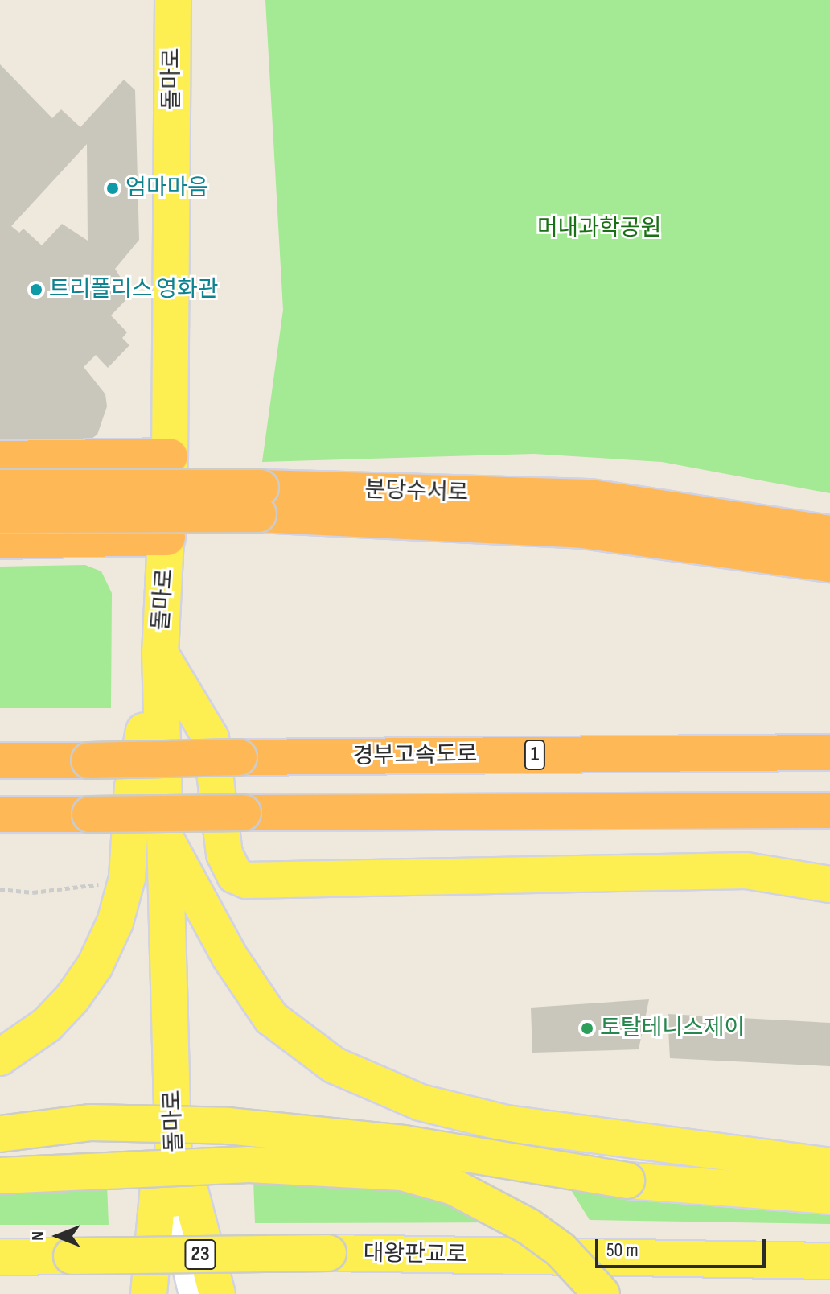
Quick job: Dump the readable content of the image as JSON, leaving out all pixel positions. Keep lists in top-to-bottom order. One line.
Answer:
{"streets":{"highway":["분당수서로","1","경부고속도로"],"main road":["돌마로","23","대왕판교로"]},"parks":["머내과학공원"],"places":["엄마마음","트리폴리스 영화관","토탈테니스제이"],"scale_bar":"50 m","north":"left"}
